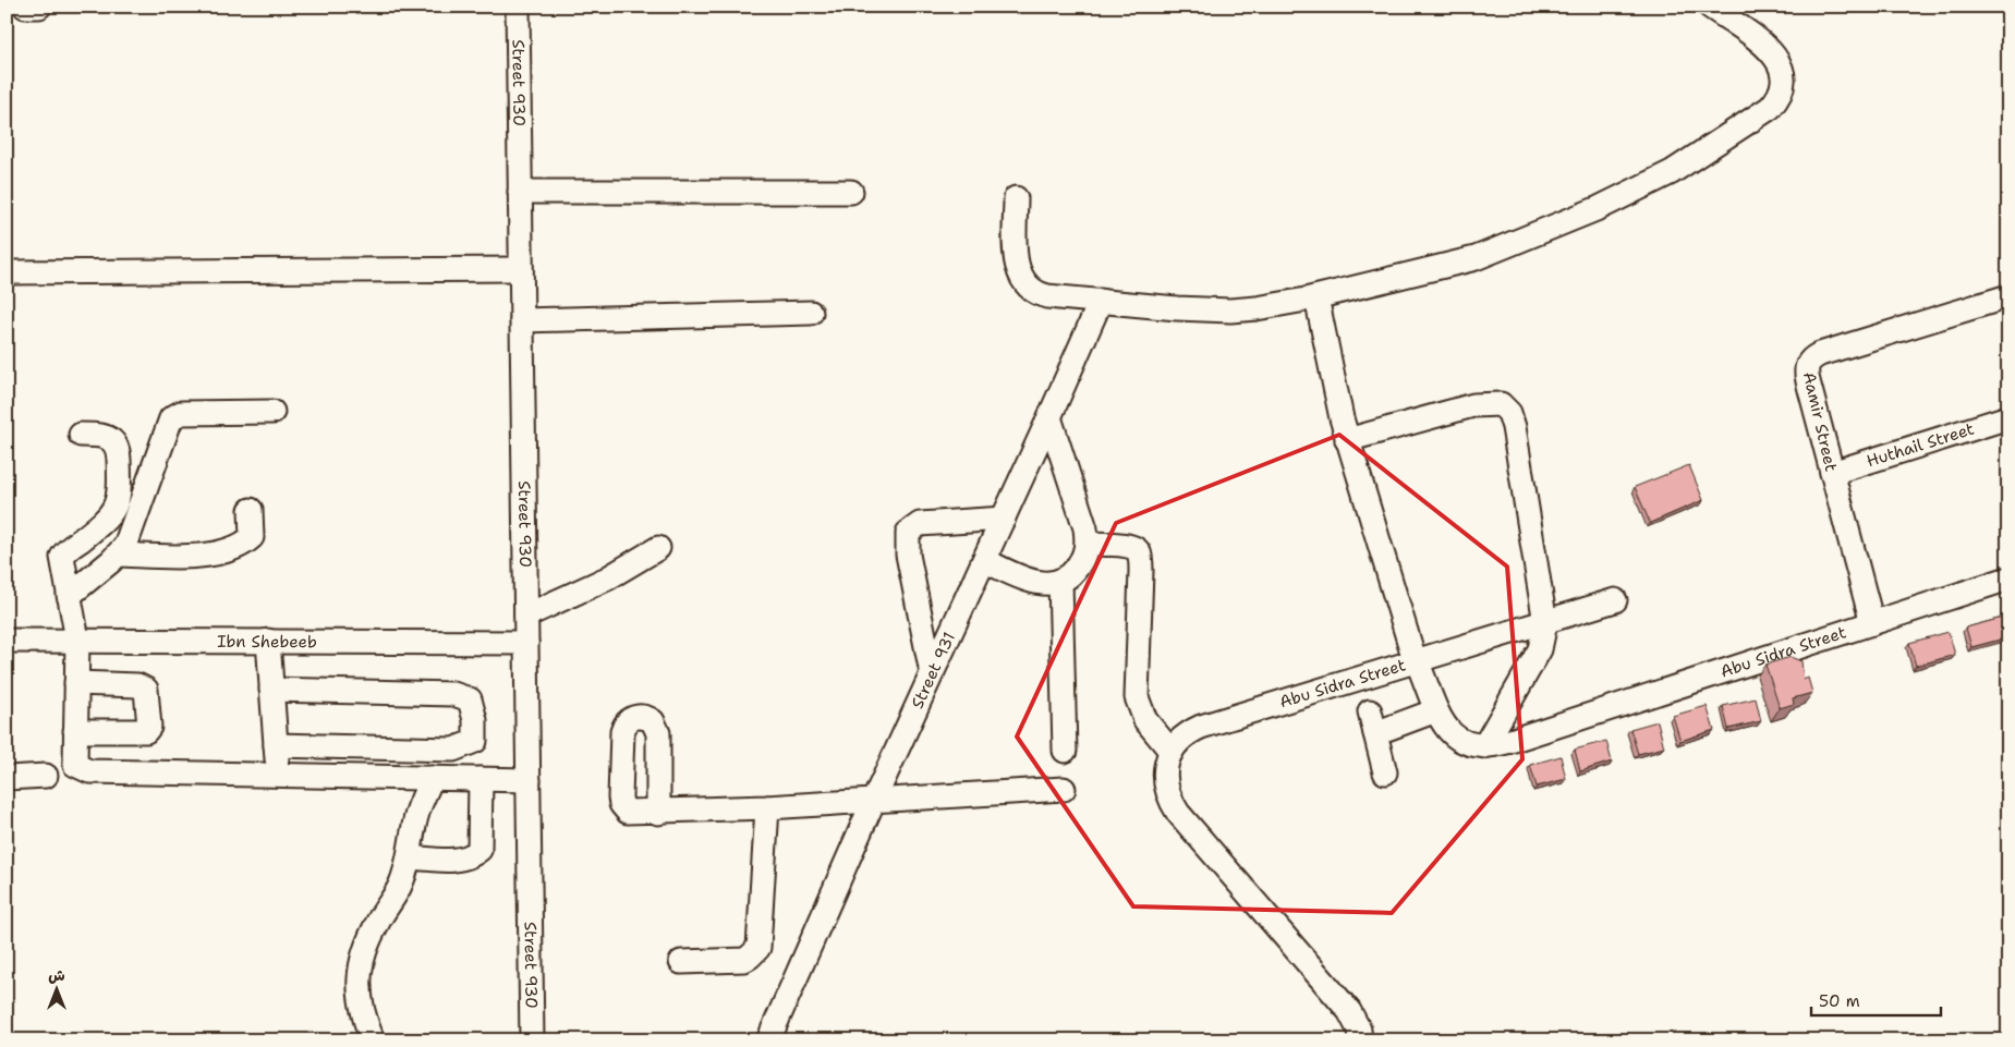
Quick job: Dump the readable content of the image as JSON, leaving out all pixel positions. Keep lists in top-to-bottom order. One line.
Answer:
{"streets":{"street":["Street 930","Aamir Street","Huthail Street","Ibn Shebeeb","Abu Sidra Street","Street 931"]},"crossings":[["Street 930","Ibn Shebeeb"],["Aamir Street","Huthail Street"],["Aamir Street","Abu Sidra Street"]],"scale_bar":"50 m","north":"top"}
